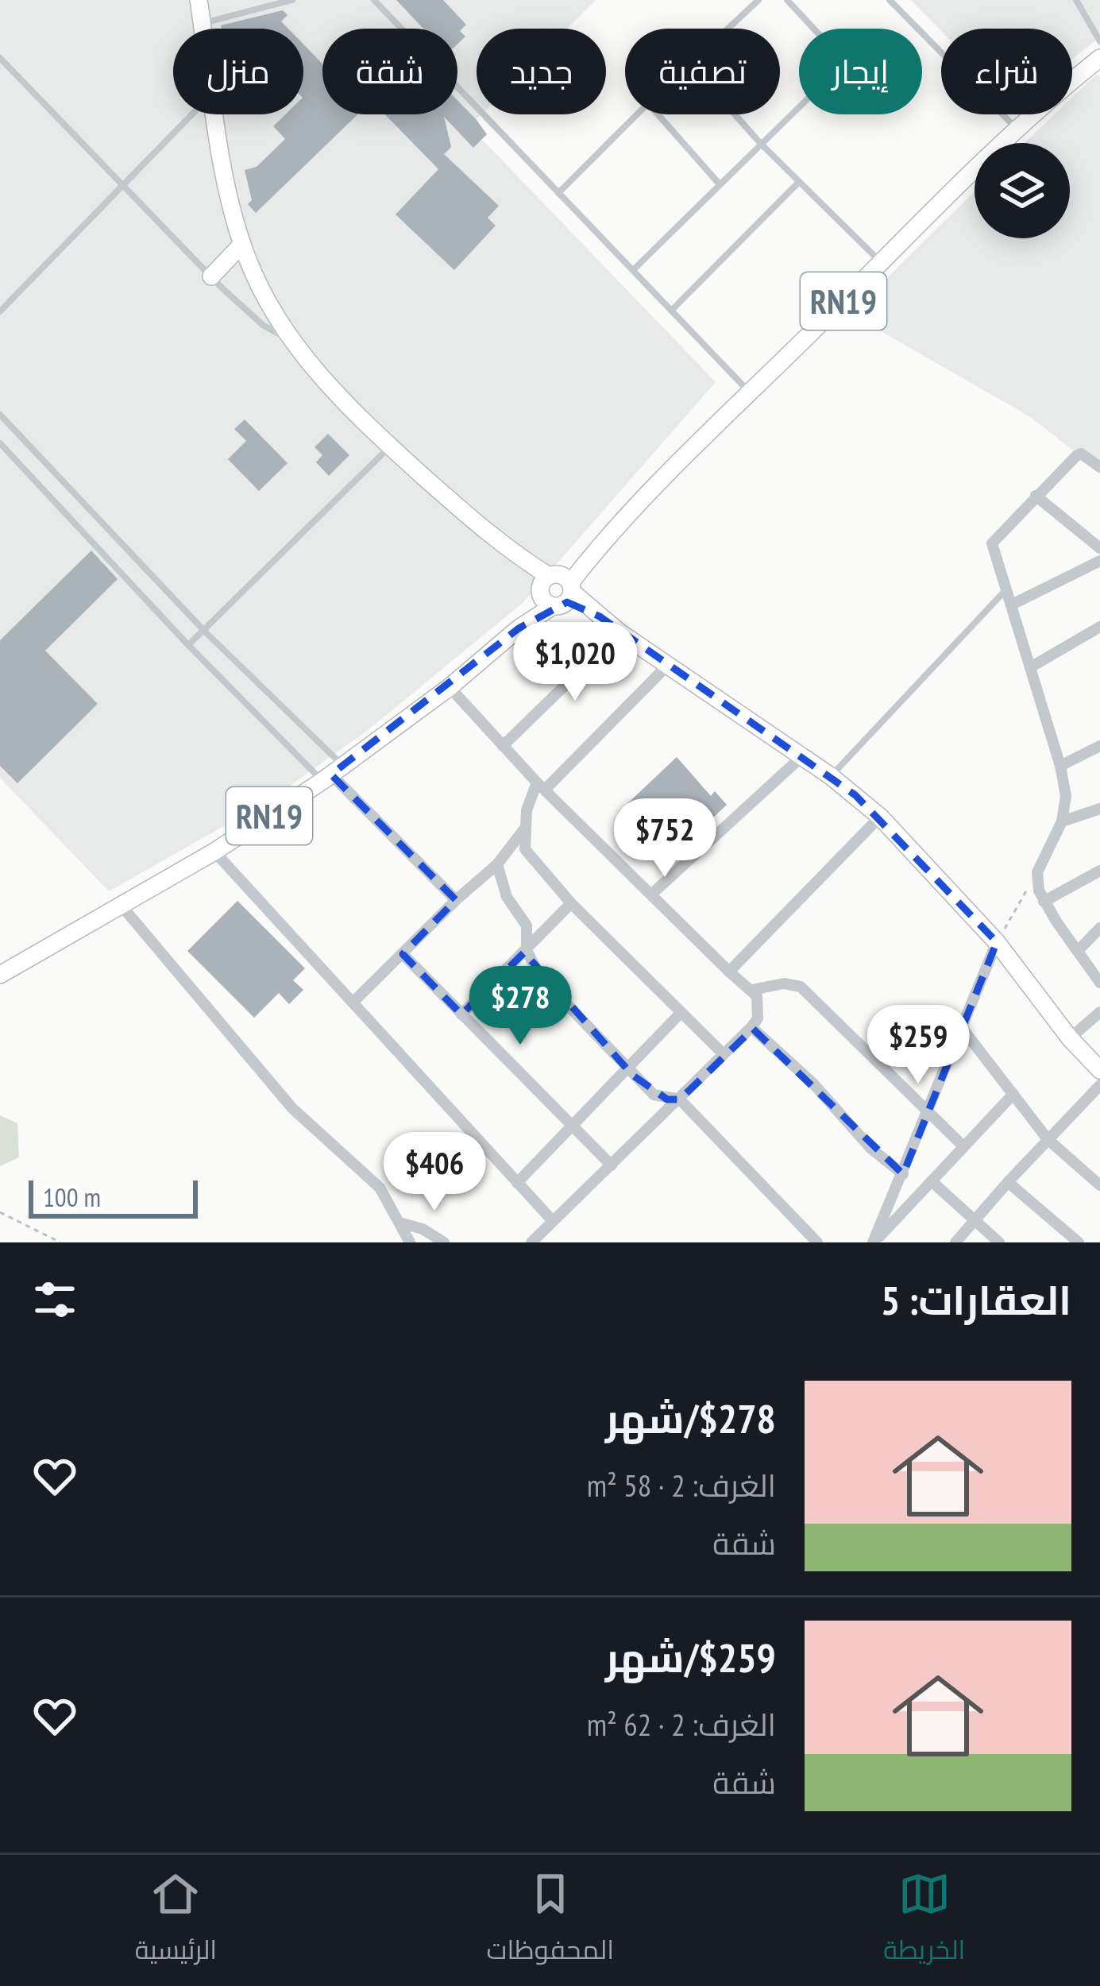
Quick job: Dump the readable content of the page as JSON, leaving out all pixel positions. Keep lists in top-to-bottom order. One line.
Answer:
{"streets":{"main road":["RN19"]},"scale_bar":"100 m","page":{"chip":["شراء","إيجار","تصفية","جديد","شقة","منزل"],"price":["$1,020","$752","$278","$259","$406"],"scale":"100 m","heading":"العقارات: 5","list":[{"name":"$278/شهر","note":"الغرف: 2 · 58 m² · شقة"},{"name":"$259/شهر","note":"الغرف: 2 · 62 m² · شقة"}],"tabs":["الخريطة","المحفوظات","الرئيسية"]}}
